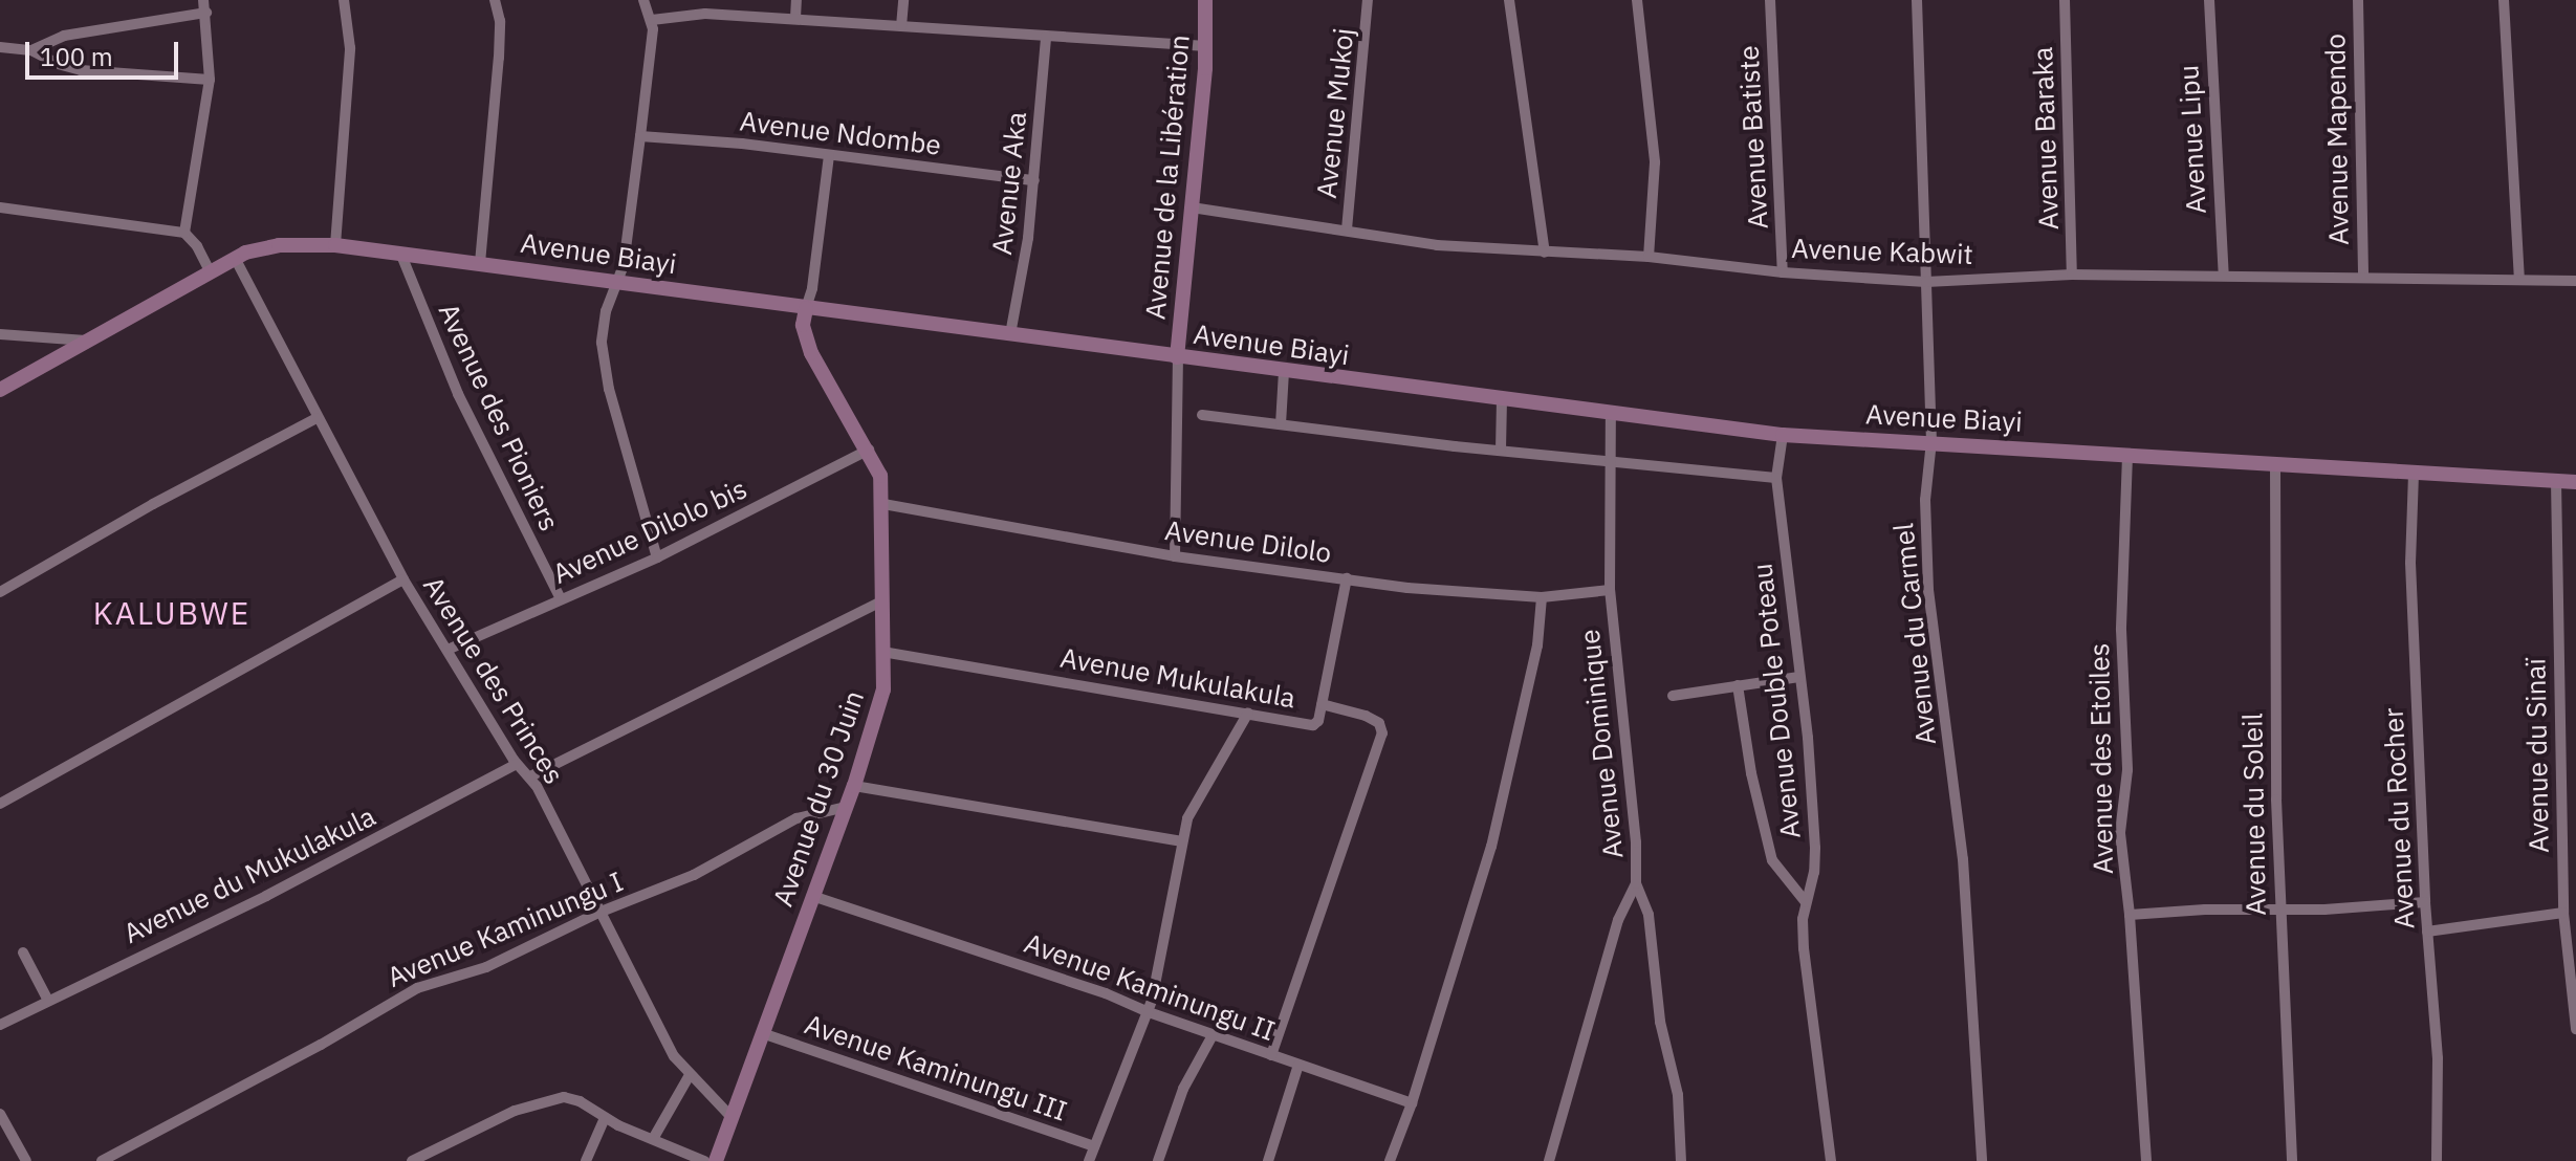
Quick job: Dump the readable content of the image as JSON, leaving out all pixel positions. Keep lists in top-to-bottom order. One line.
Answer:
{"streets":{"street":["Avenue Mukoj","Avenue Ndombe","Avenue Batiste","Avenue Baraka","Avenue Lipu","Avenue Mapendo","Avenue de la Libération","Avenue Aka","Avenue Kabwit","Avenue Biayi","Avenue des Pioniers","Avenue Dilolo bis","Avenue Dilolo","Avenue du Carmel","Avenue Mukulakula","Avenue des Princes","Avenue Double Poteau","Avenue Dominique","Avenue du Sinaï","Avenue des Etoiles","Avenue du 30 Juin","Avenue du Soleil","Avenue du Rocher","Avenue du Mukulakula","Avenue Kaminungu I","Avenue Kaminungu II","Avenue Kaminungu III"]},"crossings":[["Avenue Mukoj","Avenue Kabwit"],["Avenue Ndombe","Avenue Aka"],["Avenue Ndombe","Avenue du 30 Juin"],["Avenue Batiste","Avenue Kabwit"],["Avenue Baraka","Avenue Kabwit"],["Avenue Lipu","Avenue Kabwit"],["Avenue Mapendo","Avenue Kabwit"],["Avenue de la Libération","Avenue Kabwit"],["Avenue de la Libération","Avenue Biayi"],["Avenue Aka","Avenue Biayi"],["Avenue Kabwit","Avenue du Carmel"],["Avenue Biayi","Avenue des Pioniers"],["Avenue Biayi","Avenue du Carmel"],["Avenue Biayi","Avenue des Princes"],["Avenue Biayi","Avenue Double Poteau"],["Avenue Biayi","Avenue Dominique"],["Avenue Biayi","Avenue du Sinaï"],["Avenue Biayi","Avenue des Etoiles"],["Avenue Biayi","Avenue du 30 Juin"],["Avenue Biayi","Avenue du Soleil"],["Avenue Biayi","Avenue du Rocher"],["Avenue des Pioniers","Avenue Dilolo bis"],["Avenue Dilolo bis","Avenue des Princes"],["Avenue Dilolo bis","Avenue du 30 Juin"],["Avenue Dilolo","Avenue Mukulakula"],["Avenue Dilolo","Avenue Dominique"],["Avenue Dilolo","Avenue du 30 Juin"],["Avenue Mukulakula","Avenue du 30 Juin"],["Avenue des Princes","Avenue du 30 Juin"],["Avenue des Princes","Avenue du Mukulakula"],["Avenue des Princes","Avenue Kaminungu I"],["Avenue du 30 Juin","Avenue Kaminungu I"],["Avenue du 30 Juin","Avenue Kaminungu II"],["Avenue du 30 Juin","Avenue Kaminungu III"]],"districts":["KALUBWE"],"scale_bar":"100 m"}
